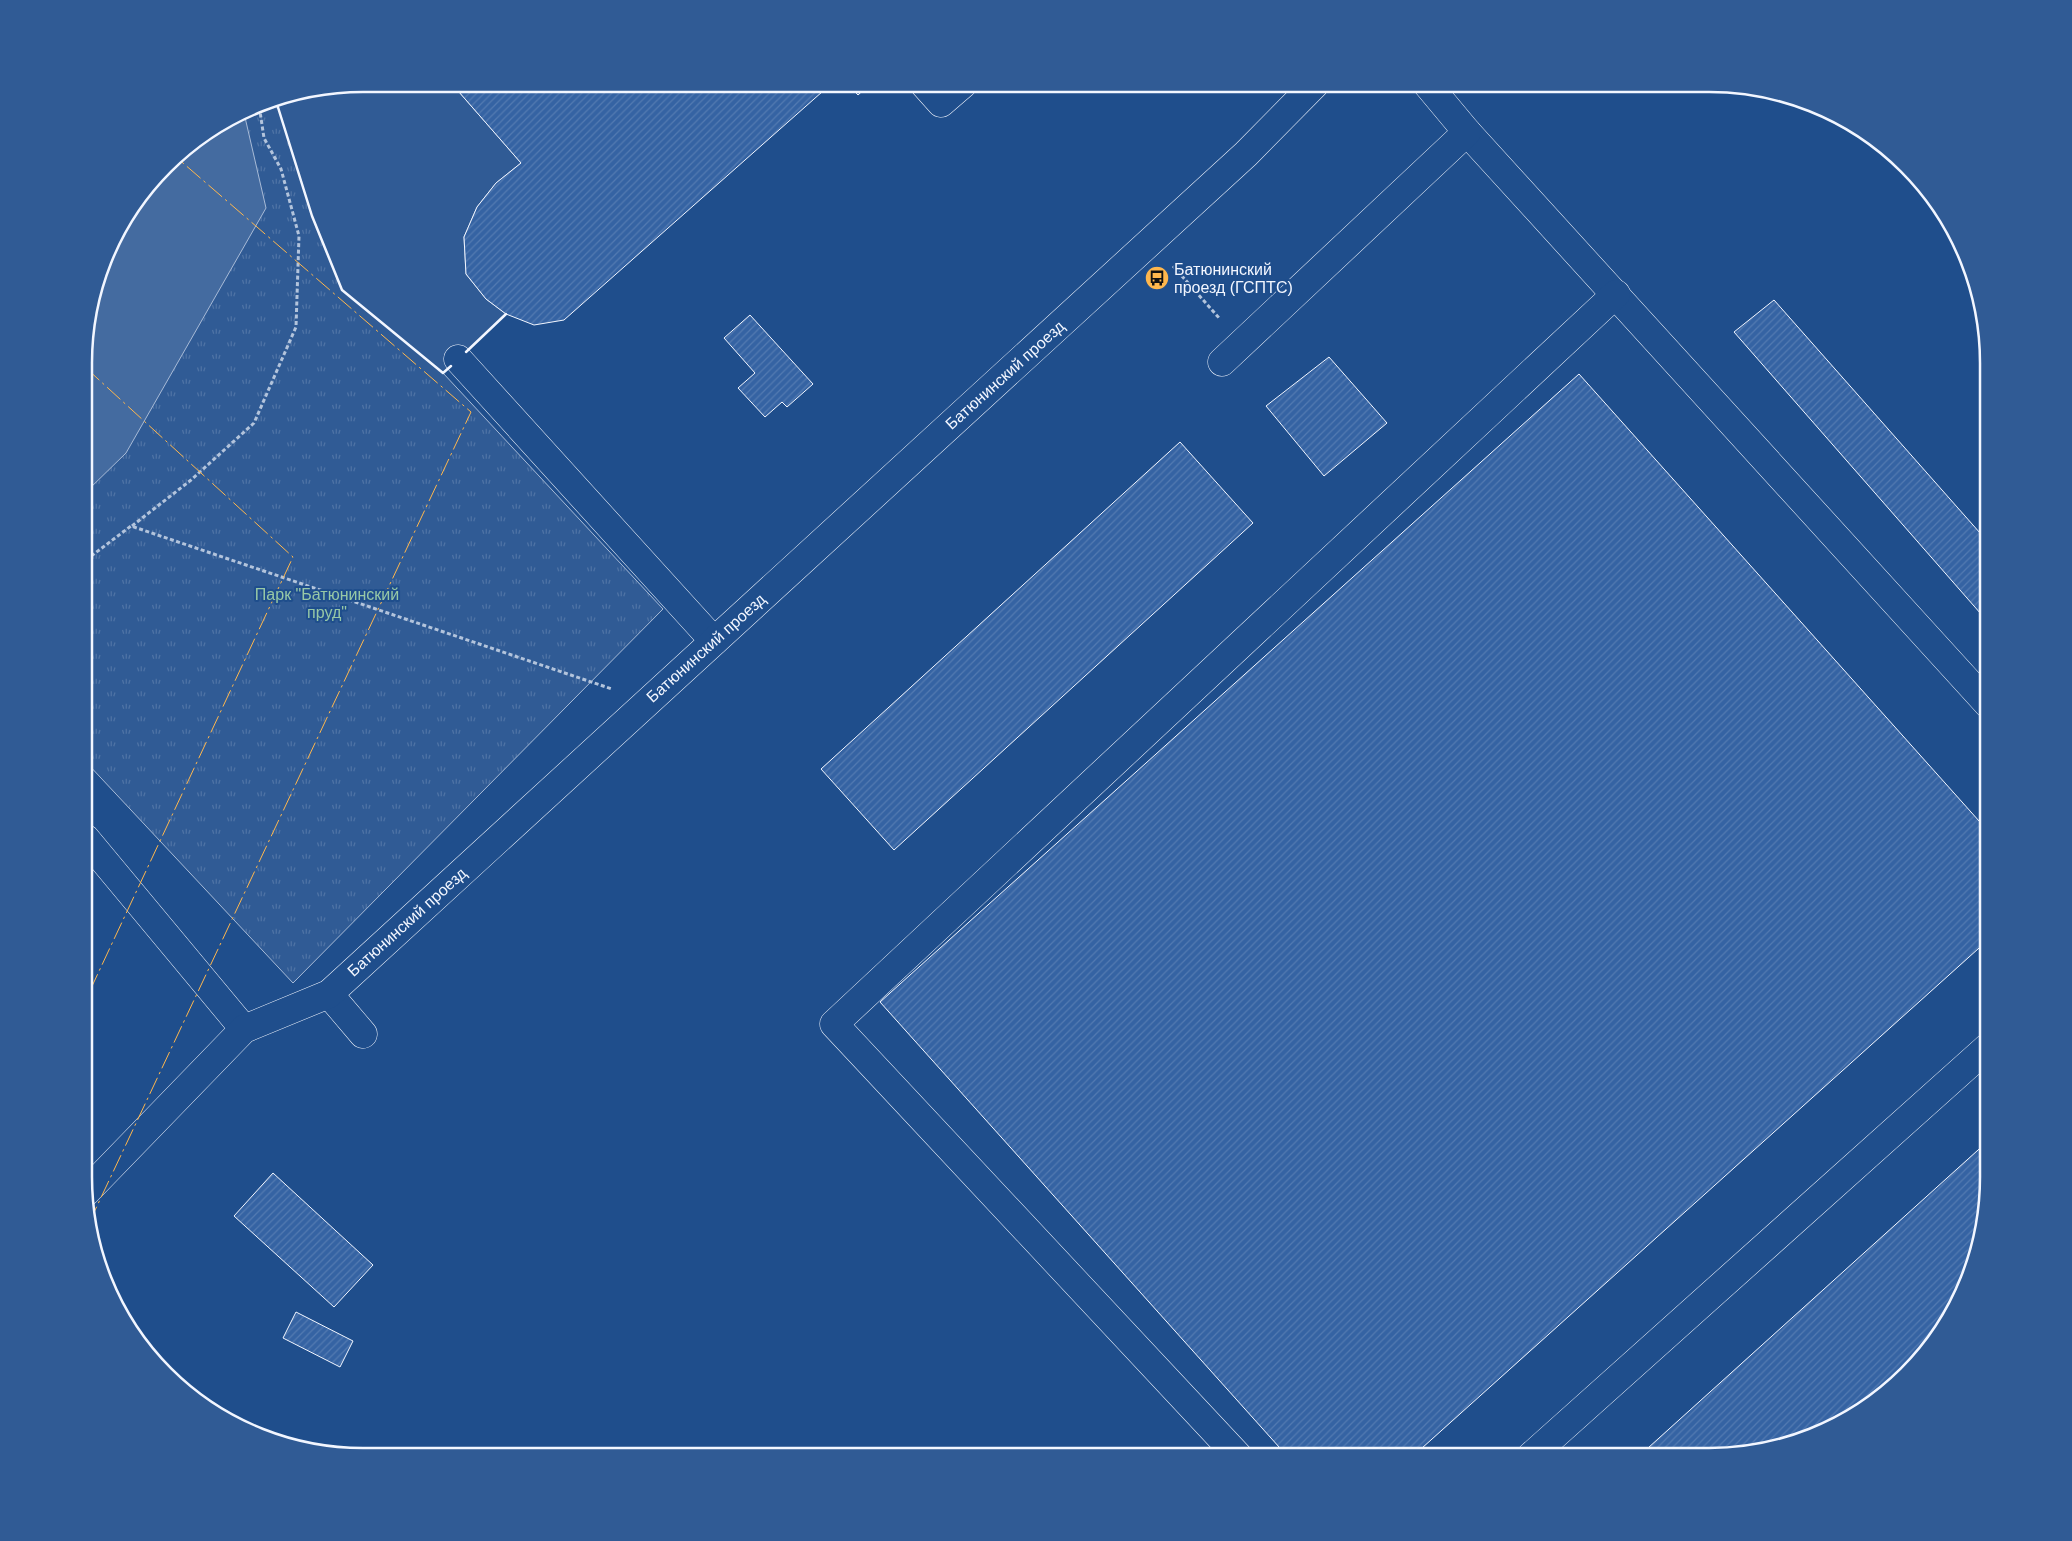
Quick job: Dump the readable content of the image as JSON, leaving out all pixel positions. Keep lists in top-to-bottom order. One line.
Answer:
{"streets":{"street":["Батюнинский проезд"]},"parks":["Парк \"Батюнинский пруд\""],"places":{"bus stop":["Батюнинский проезд (ГСПТС)"]}}
